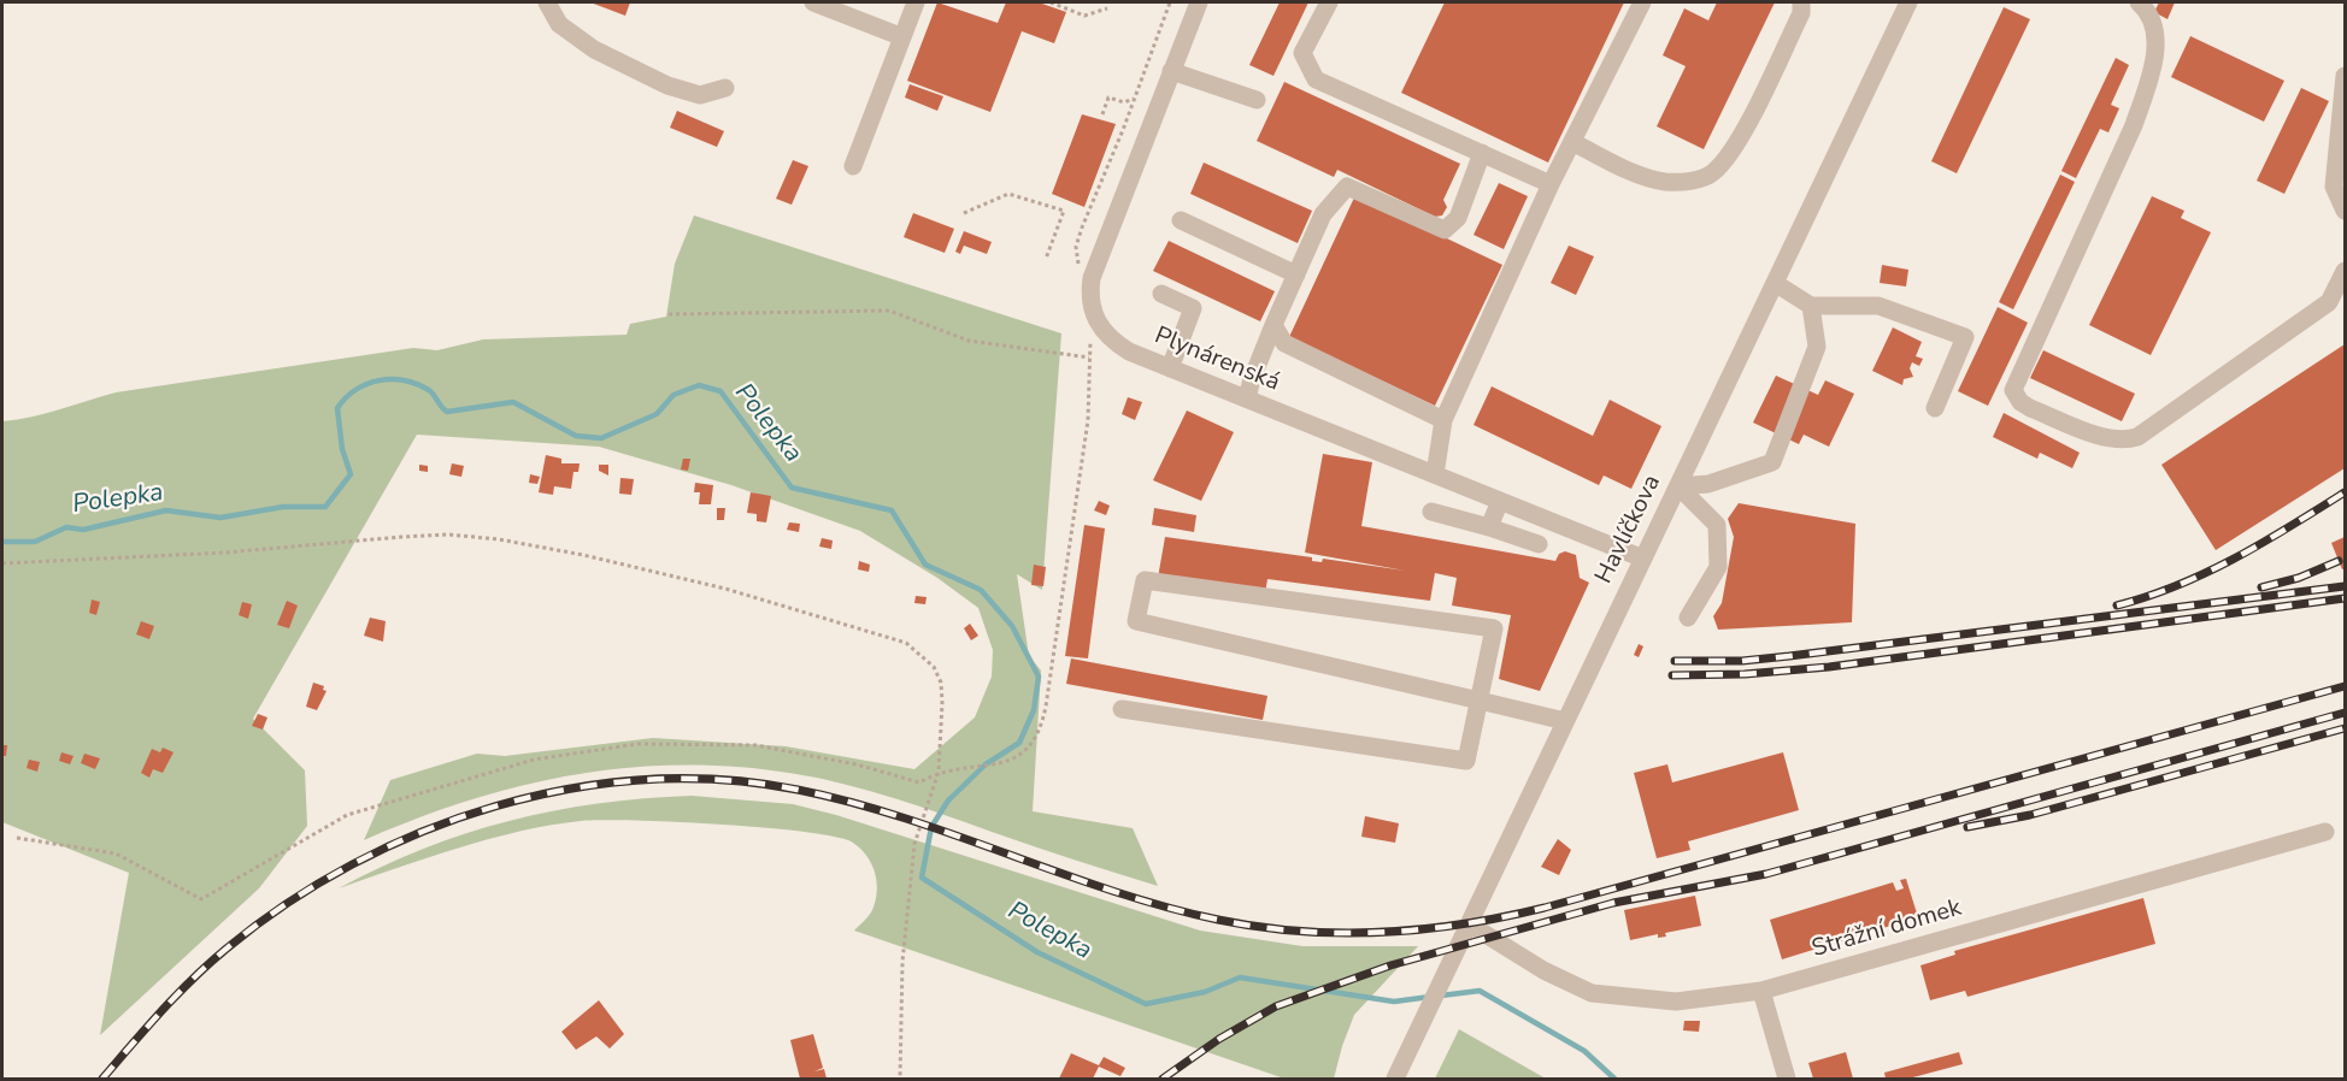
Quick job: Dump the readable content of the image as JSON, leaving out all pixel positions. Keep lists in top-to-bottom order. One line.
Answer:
{"streets":{"street":["Plynárenská","Havlíčkova","Strážní domek"]},"crossings":[["Plynárenská","Havlíčkova"],["Havlíčkova","Strážní domek"]],"water":["Polepka"]}
